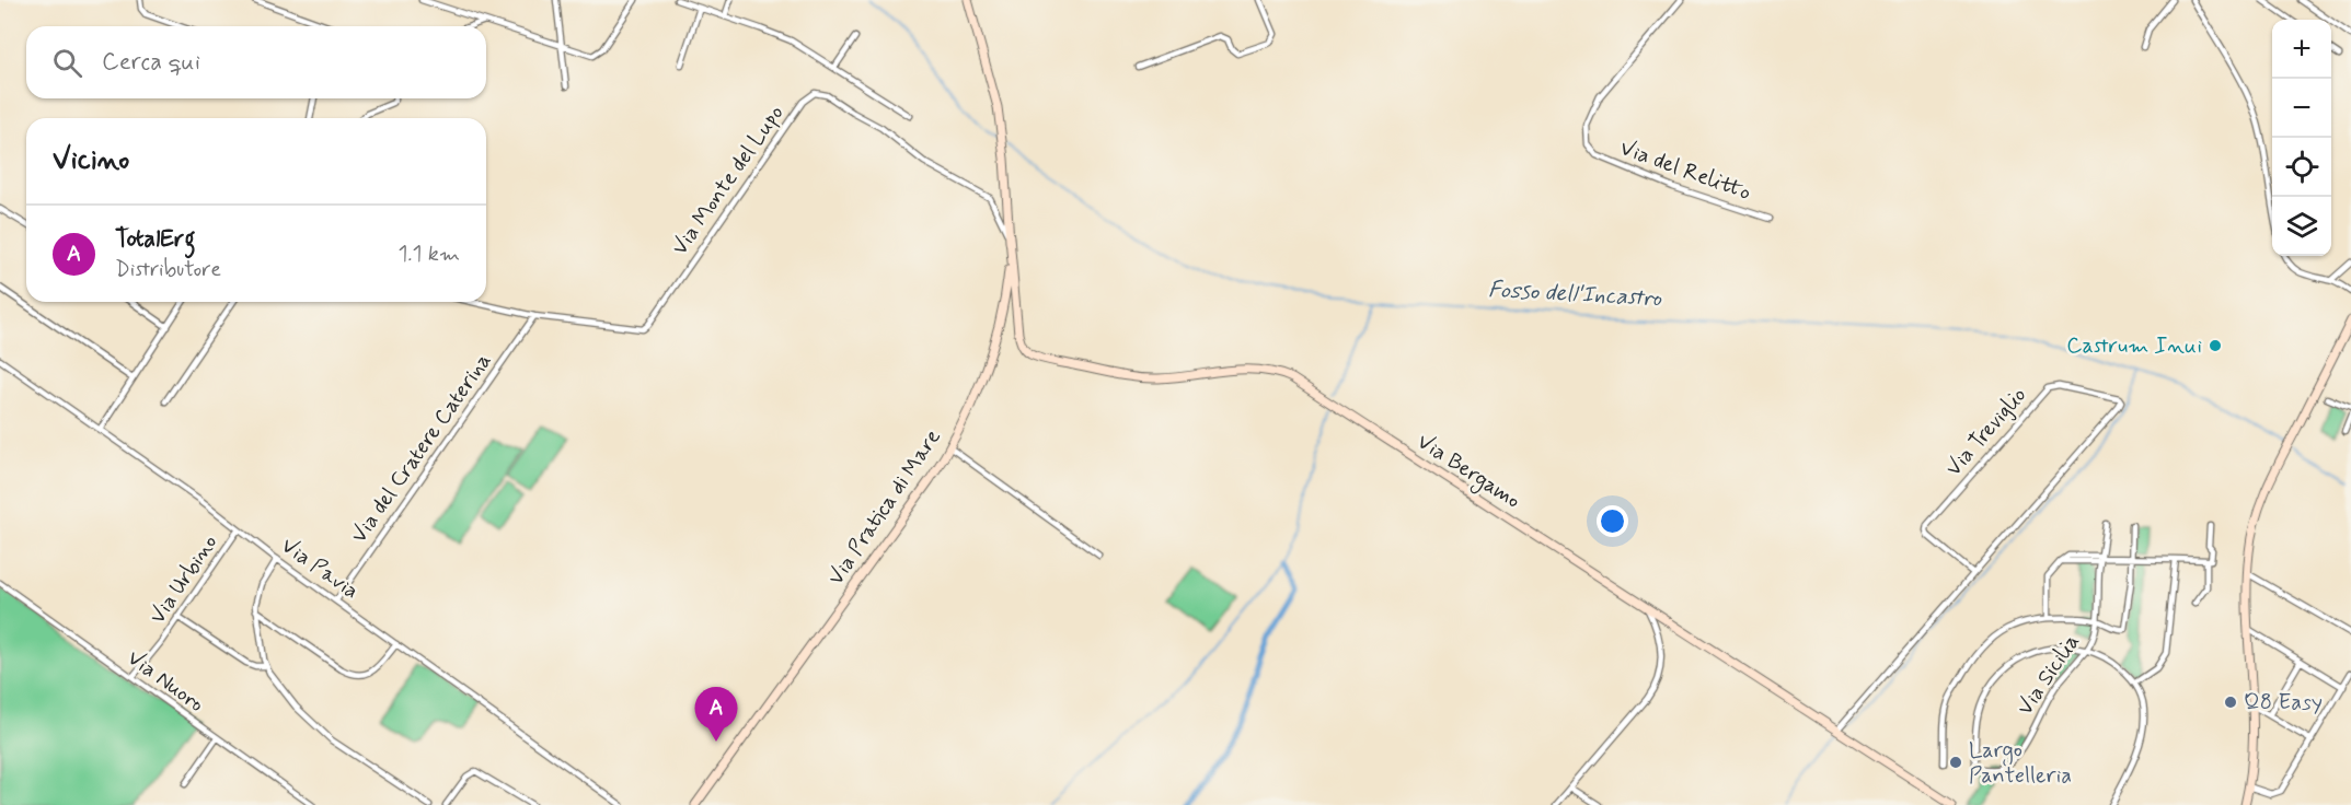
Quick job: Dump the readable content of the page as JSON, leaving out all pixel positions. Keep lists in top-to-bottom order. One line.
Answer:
{"streets":{"street":["Via del Relitto","Via Monte del Lupo","Via Treviglio","Via del Cratere Caterina","Via Bergamo","Via Pratica di Mare","Via Pavia","Via Urbino","Via Sicilia","Via Nuoro"]},"crossings":[["Via Monte del Lupo","Via del Cratere Caterina"],["Via Monte del Lupo","Via Bergamo"],["Via Monte del Lupo","Via Pratica di Mare"],["Via Treviglio","Via Bergamo"],["Via del Cratere Caterina","Via Pavia"],["Via Bergamo","Via Pratica di Mare"],["Via Pavia","Via Urbino"],["Via Urbino","Via Nuoro"]],"water":["Fosso dell'Incastro"],"places":["Castrum Inui","Q8 Easy","Largo Pantelleria"],"page":{"map_buttons":["+","−"],"search":"Cerca qui","heading":"Vicino","list":[{"mark":"A","name":"TotalErg","note":"Distributore","value":"1.1 km"}],"pins":"A"}}
